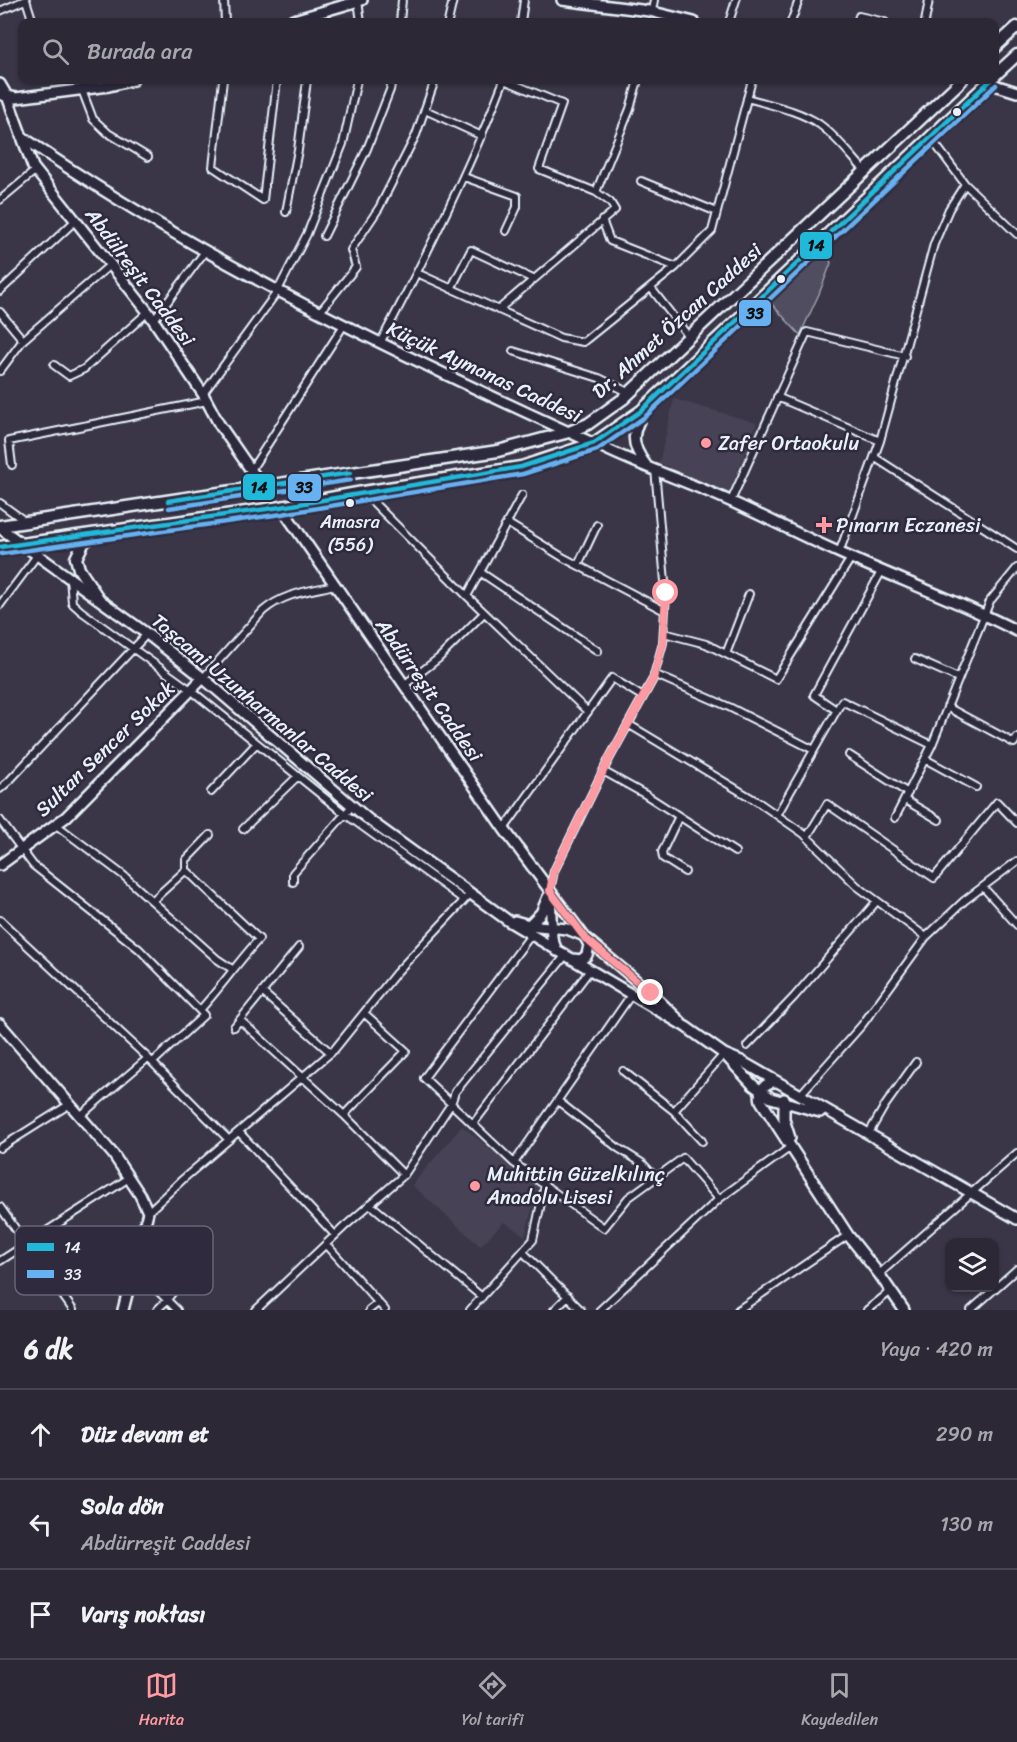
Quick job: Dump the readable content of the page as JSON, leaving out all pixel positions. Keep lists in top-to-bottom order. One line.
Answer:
{"streets":{"main road":["Dr. Ahmet Özcan Caddesi"],"street":["Abdülreşit Caddesi","Küçük Aymanas Caddesi","Abdürreşit Caddesi","Taşcami Uzunharmanlar Caddesi","Sultan Sencer Sokak"]},"crossings":[["Abdülreşit Caddesi","Dr. Ahmet Özcan Caddesi"],["Abdülreşit Caddesi","Küçük Aymanas Caddesi"],["Dr. Ahmet Özcan Caddesi","Küçük Aymanas Caddesi"],["Dr. Ahmet Özcan Caddesi","Abdürreşit Caddesi"],["Dr. Ahmet Özcan Caddesi","Taşcami Uzunharmanlar Caddesi"],["Abdürreşit Caddesi","Taşcami Uzunharmanlar Caddesi"],["Taşcami Uzunharmanlar Caddesi","Sultan Sencer Sokak"]],"places":{"other":["Zafer Ortaokulu","Amasra (556)","Muhittin Güzelkılınç Anadolu Lisesi"],"health":["Pınarın Eczanesi"]},"lines":["transit line 14","transit line 33"],"legend":["14","33"],"page":{"search":"Burada ara","heading":["6 dk","Yaya · 420 m"],"list":[["Düz devam et","290 m"],["Sola dön","Abdürreşit Caddesi","130 m"],"Varış noktası"],"nav":["Harita","Yol tarifi","Kaydedilen"]}}
